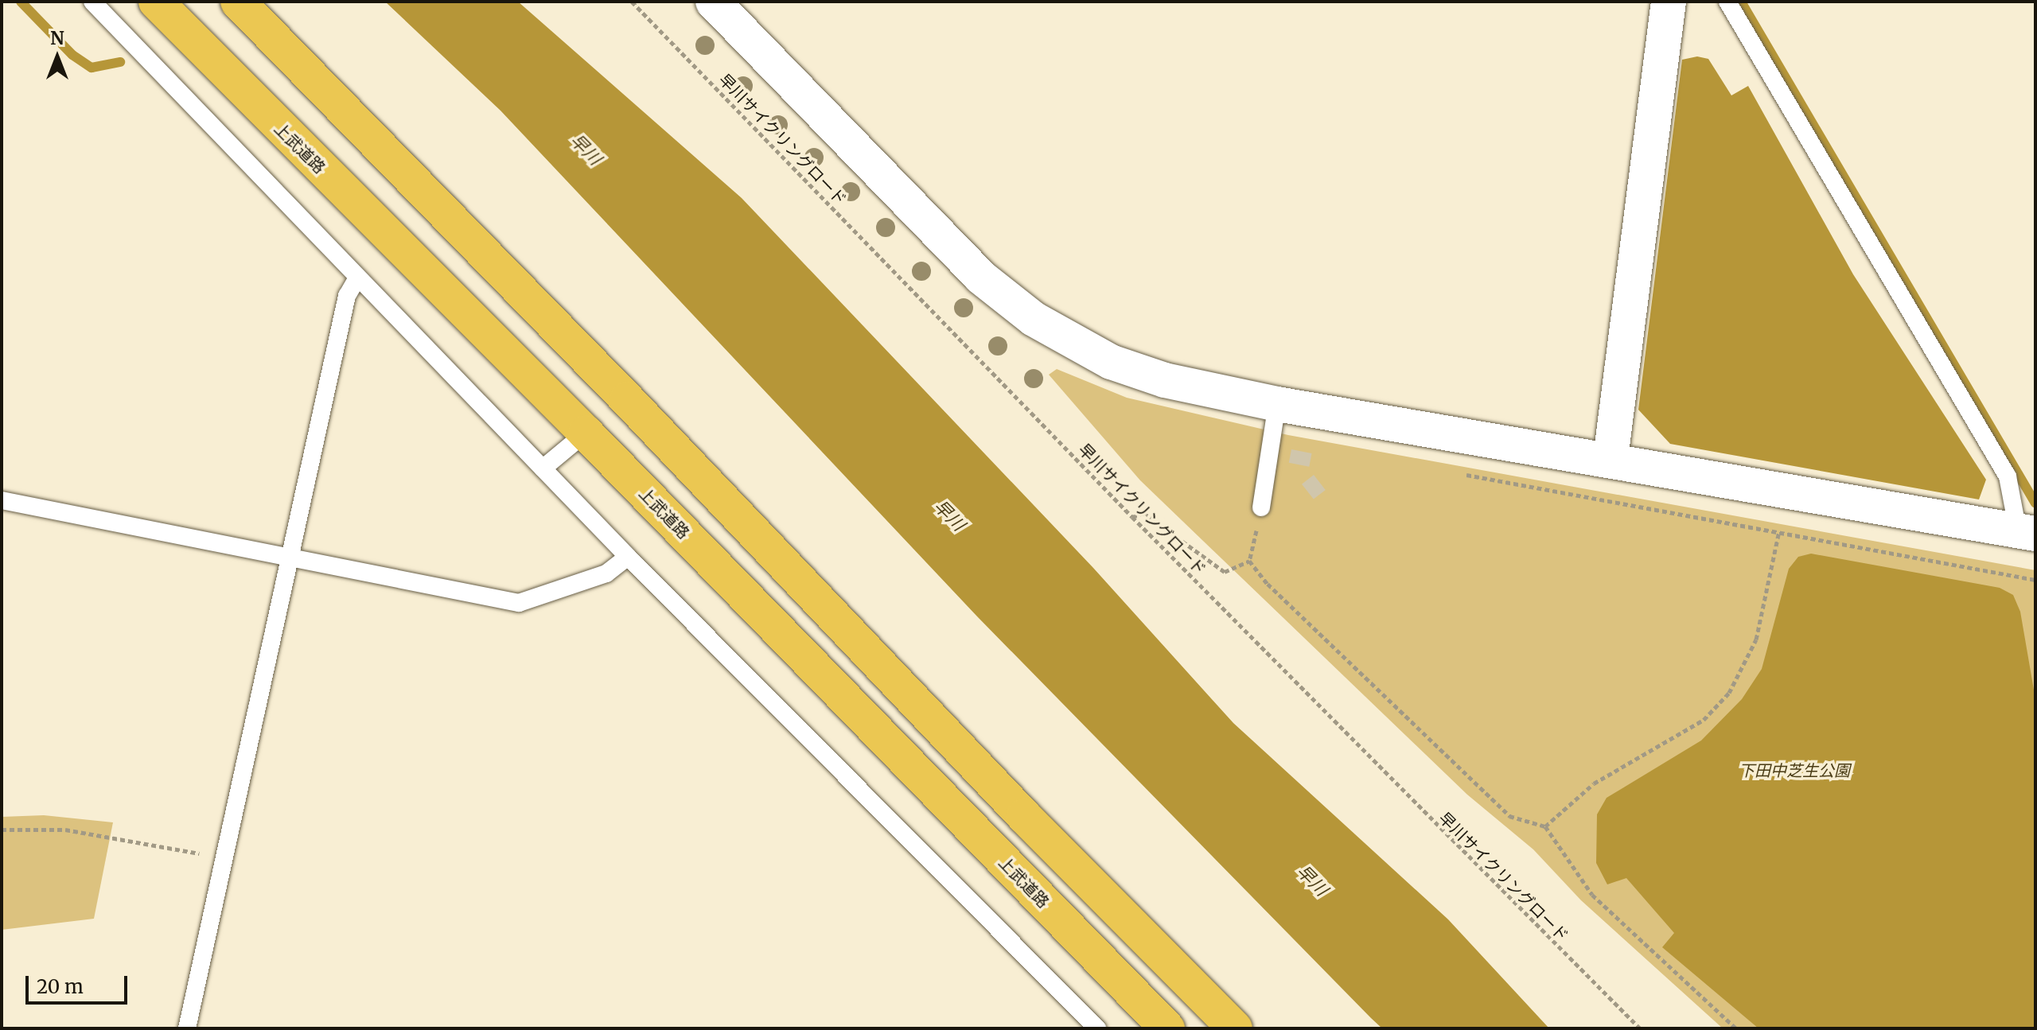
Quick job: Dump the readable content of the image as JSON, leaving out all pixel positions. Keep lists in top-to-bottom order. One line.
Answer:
{"streets":{"highway":["上武道路"],"path":["早川サイクリングロード"]},"water":["早川"],"parks":["下田中芝生公園"],"scale_bar":"20 m","north":"top"}
